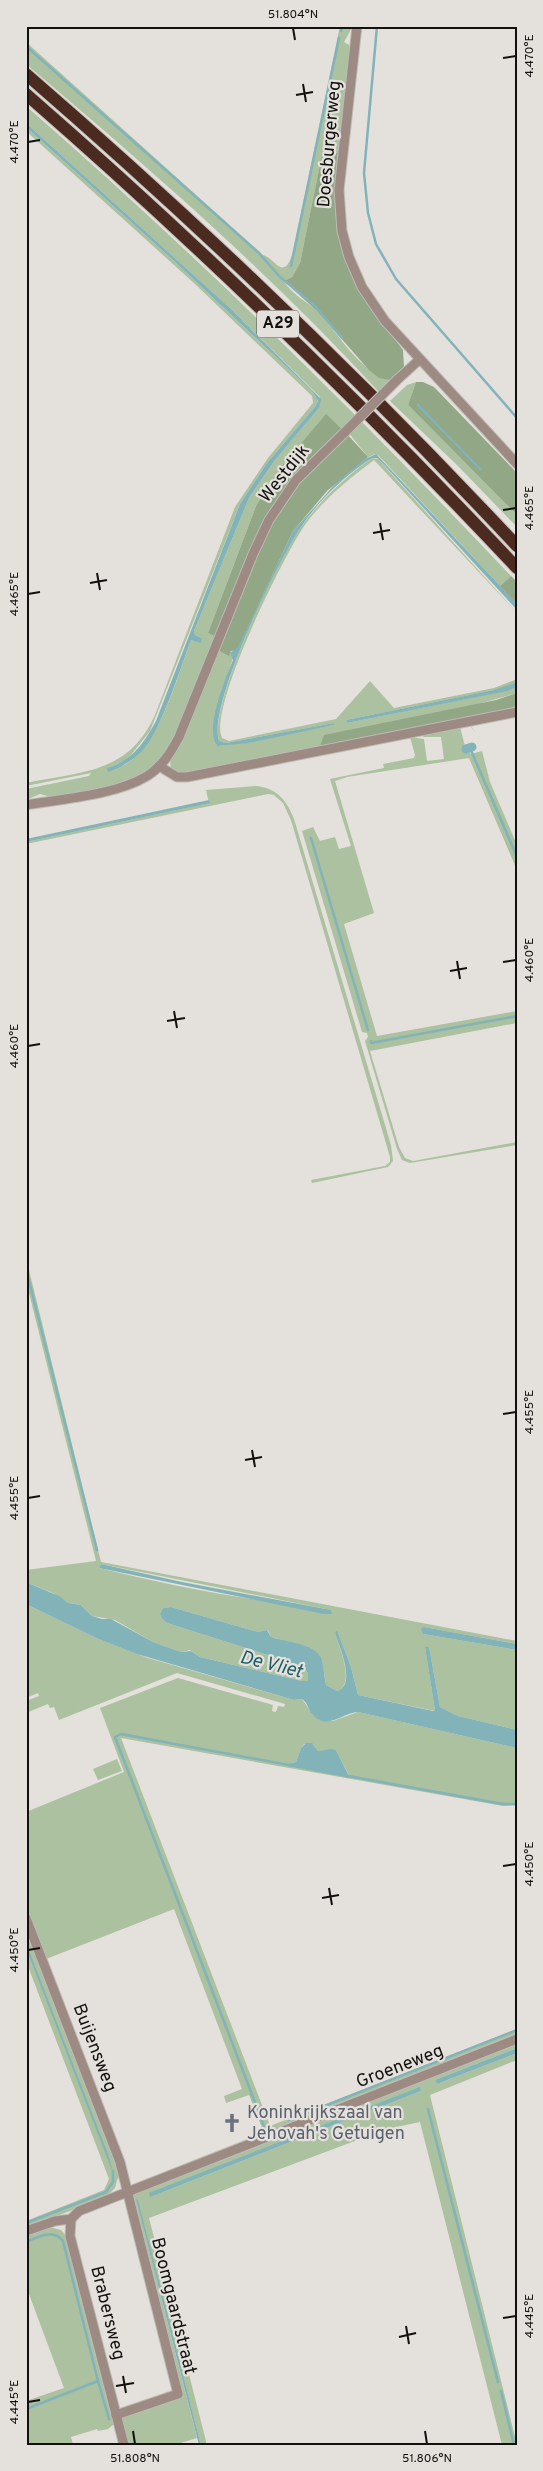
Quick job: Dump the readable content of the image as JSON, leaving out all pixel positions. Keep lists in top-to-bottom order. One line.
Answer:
{"streets":{"highway":["A29"],"street":["Doesburgerweg","Westdijk","Buijensweg","Groeneweg","Boomgaardstraat","Brabersweg"]},"crossings":[["Doesburgerweg","Westdijk"],["Buijensweg","Groeneweg"],["Buijensweg","Boomgaardstraat"],["Groeneweg","Boomgaardstraat"],["Groeneweg","Brabersweg"],["Boomgaardstraat","Brabersweg"]],"water":["De Vliet"],"places":{"church":["Koninkrijkszaal van Jehovah's Getuigen"]},"coordinates":["51.804°N","4.470°E","4.465°E","4.460°E","4.455°E","4.450°E","4.445°E","51.808°N","51.806°N"]}
